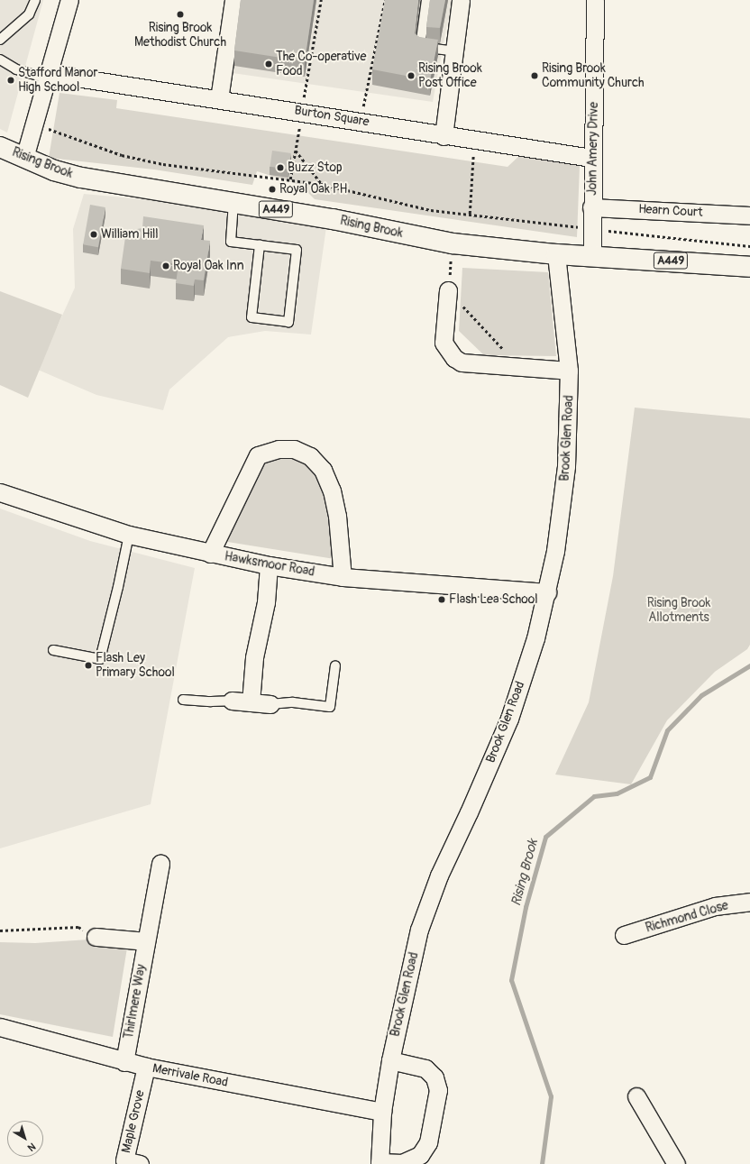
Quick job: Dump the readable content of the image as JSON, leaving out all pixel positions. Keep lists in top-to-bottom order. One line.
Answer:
{"streets":{"highway":["Rising Brook","A449"],"street":["Burton Square","John Amery Drive","Hearn Court","Brook Glen Road","Hawksmoor Road","Richmond Close","Thirlmere Way","Merrivale Road","Maple Grove"]},"crossings":[["Burton Square","John Amery Drive"],["John Amery Drive","Rising Brook"],["John Amery Drive","Hearn Court"],["Rising Brook","Brook Glen Road"],["Brook Glen Road","Hawksmoor Road"],["Brook Glen Road","Merrivale Road"],["Thirlmere Way","Merrivale Road"],["Merrivale Road","Maple Grove"]],"water":["Rising Brook"],"parks":["Rising Brook Allotments"],"places":["Rising Brook Methodist Church","The Co-operative Food","Rising Brook Post Office","Rising Brook Community Church","Stafford Manor High School","Buzz Stop","Royal Oak PH","William Hill","Royal Oak Inn","Flash Lea School","Flash Ley Primary School"],"north":"bottom right"}
